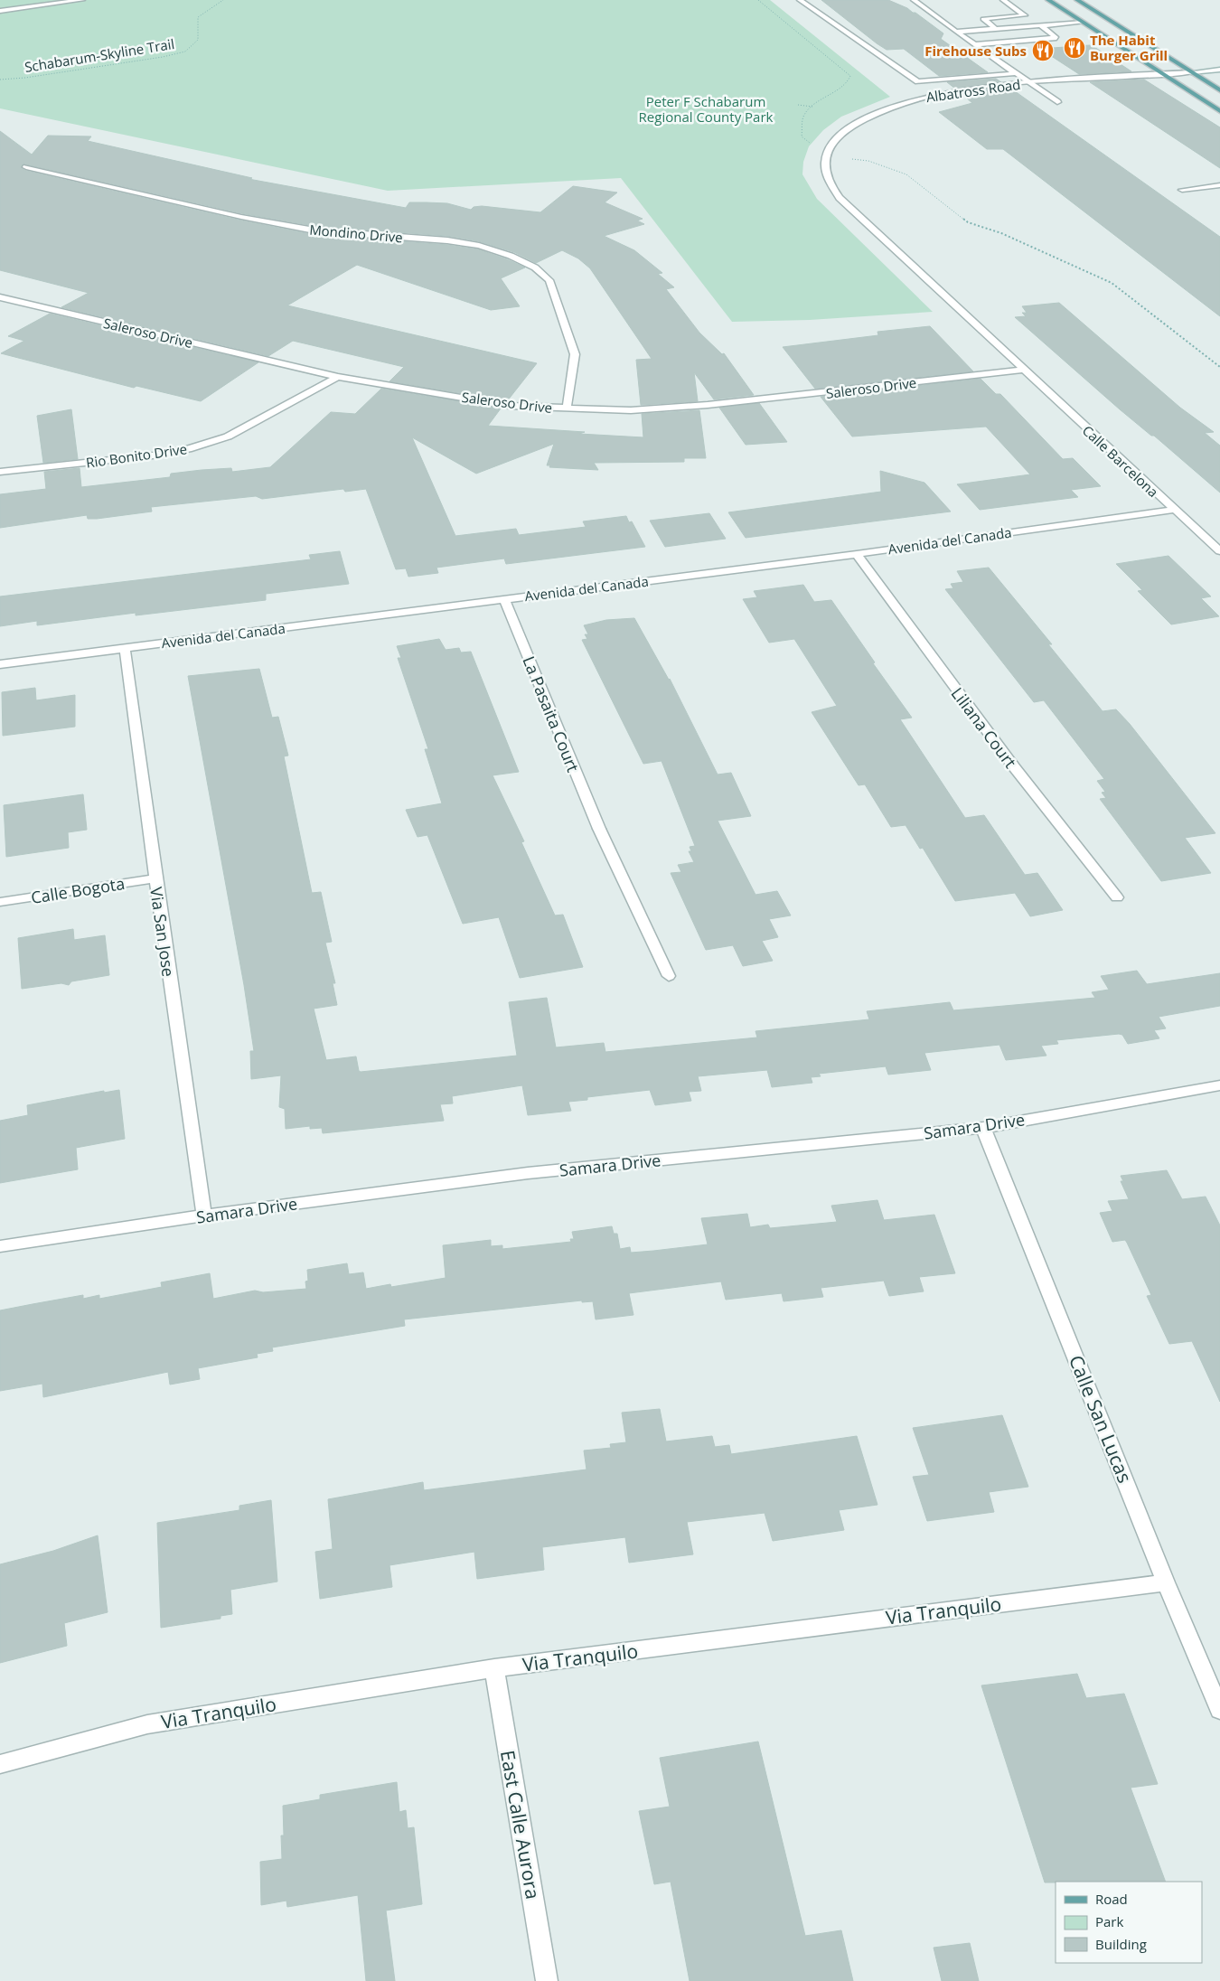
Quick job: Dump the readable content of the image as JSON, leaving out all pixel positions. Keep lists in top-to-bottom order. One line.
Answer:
{"streets":{"street":["Albatross Road","Mondino Drive","Saleroso Drive","Rio Bonito Drive","Calle Barcelona","Avenida del Canada","La Pasaita Court","Liliana Court","Calle Bogota","Via San Jose","Samara Drive","Calle San Lucas","Via Tranquilo","East Calle Aurora"],"path":["Schabarum-Skyline Trail"]},"crossings":[["Albatross Road","Saleroso Drive"],["Albatross Road","Calle Barcelona"],["Mondino Drive","Saleroso Drive"],["Saleroso Drive","Rio Bonito Drive"],["Saleroso Drive","Calle Barcelona"],["Calle Barcelona","Avenida del Canada"],["Avenida del Canada","La Pasaita Court"],["Avenida del Canada","Liliana Court"],["Avenida del Canada","Via San Jose"],["Calle Bogota","Via San Jose"],["Via San Jose","Samara Drive"],["Samara Drive","Calle San Lucas"],["Calle San Lucas","Via Tranquilo"],["Via Tranquilo","East Calle Aurora"]],"parks":["Peter F Schabarum Regional County Park"],"places":{"restaurant":["The Habit Burger Grill","Firehouse Subs"]},"legend":["Road","Park","Building"]}
